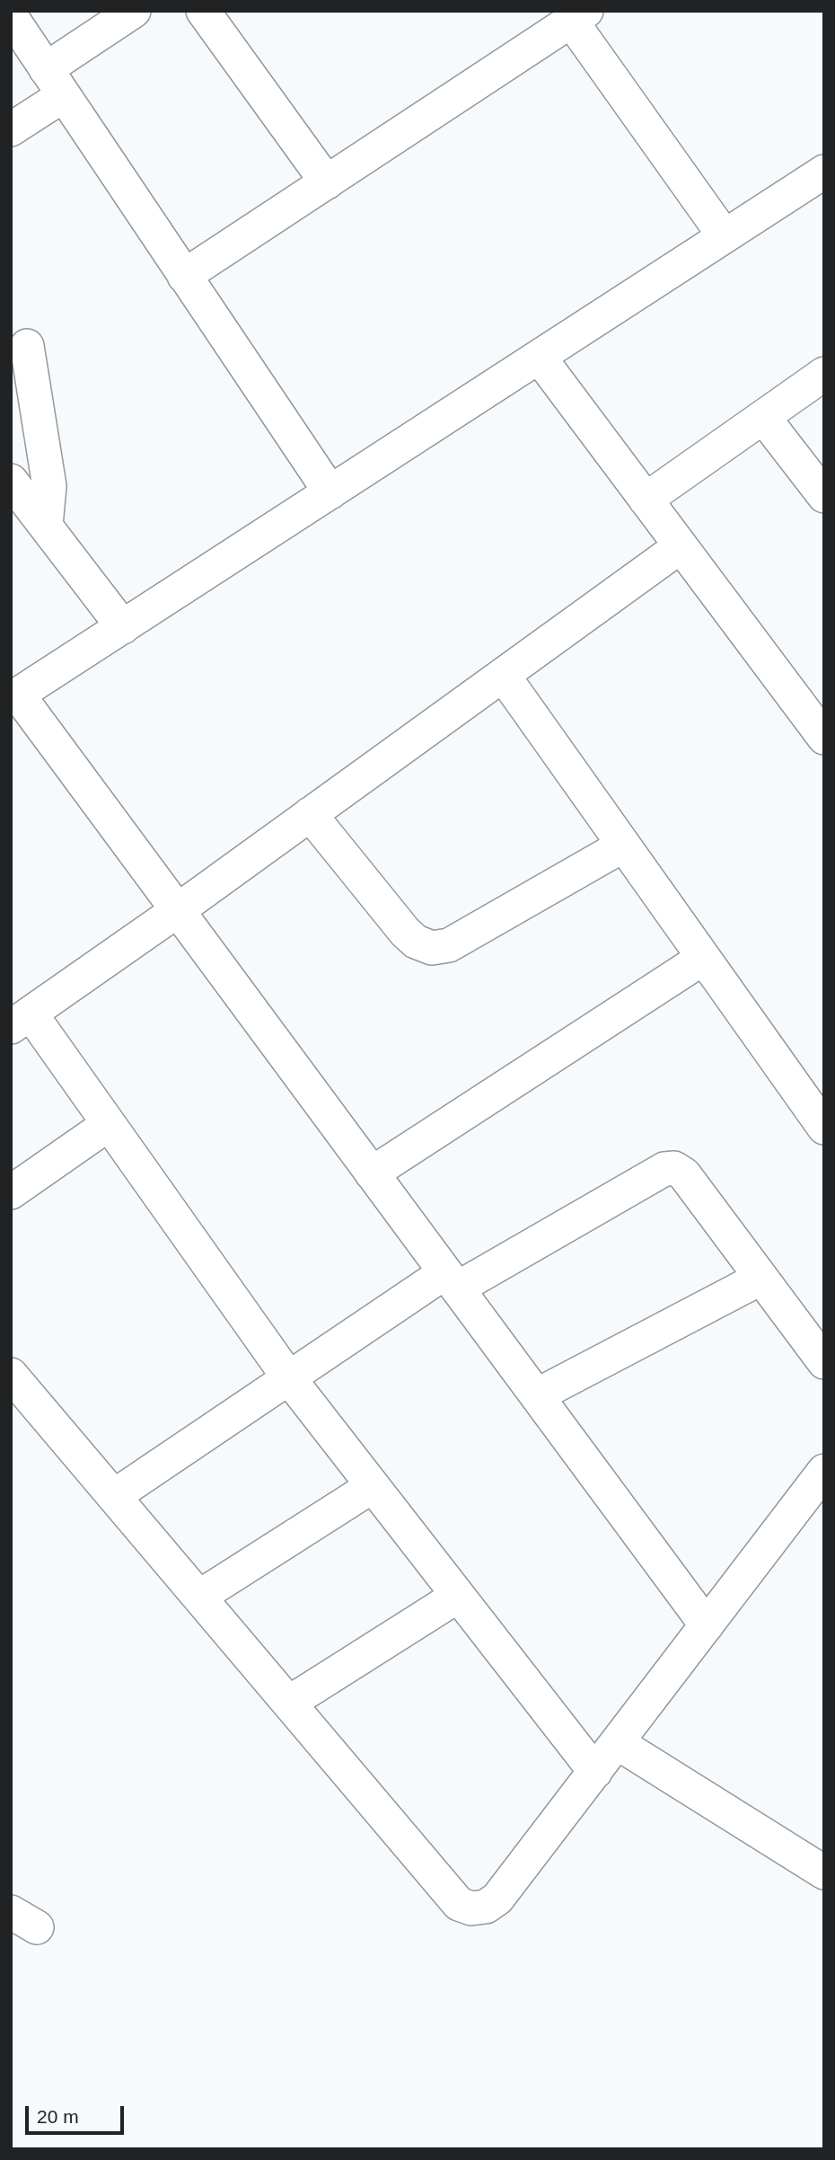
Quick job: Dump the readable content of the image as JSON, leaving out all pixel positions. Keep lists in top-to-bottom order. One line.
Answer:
{"scale_bar":"20 m"}
